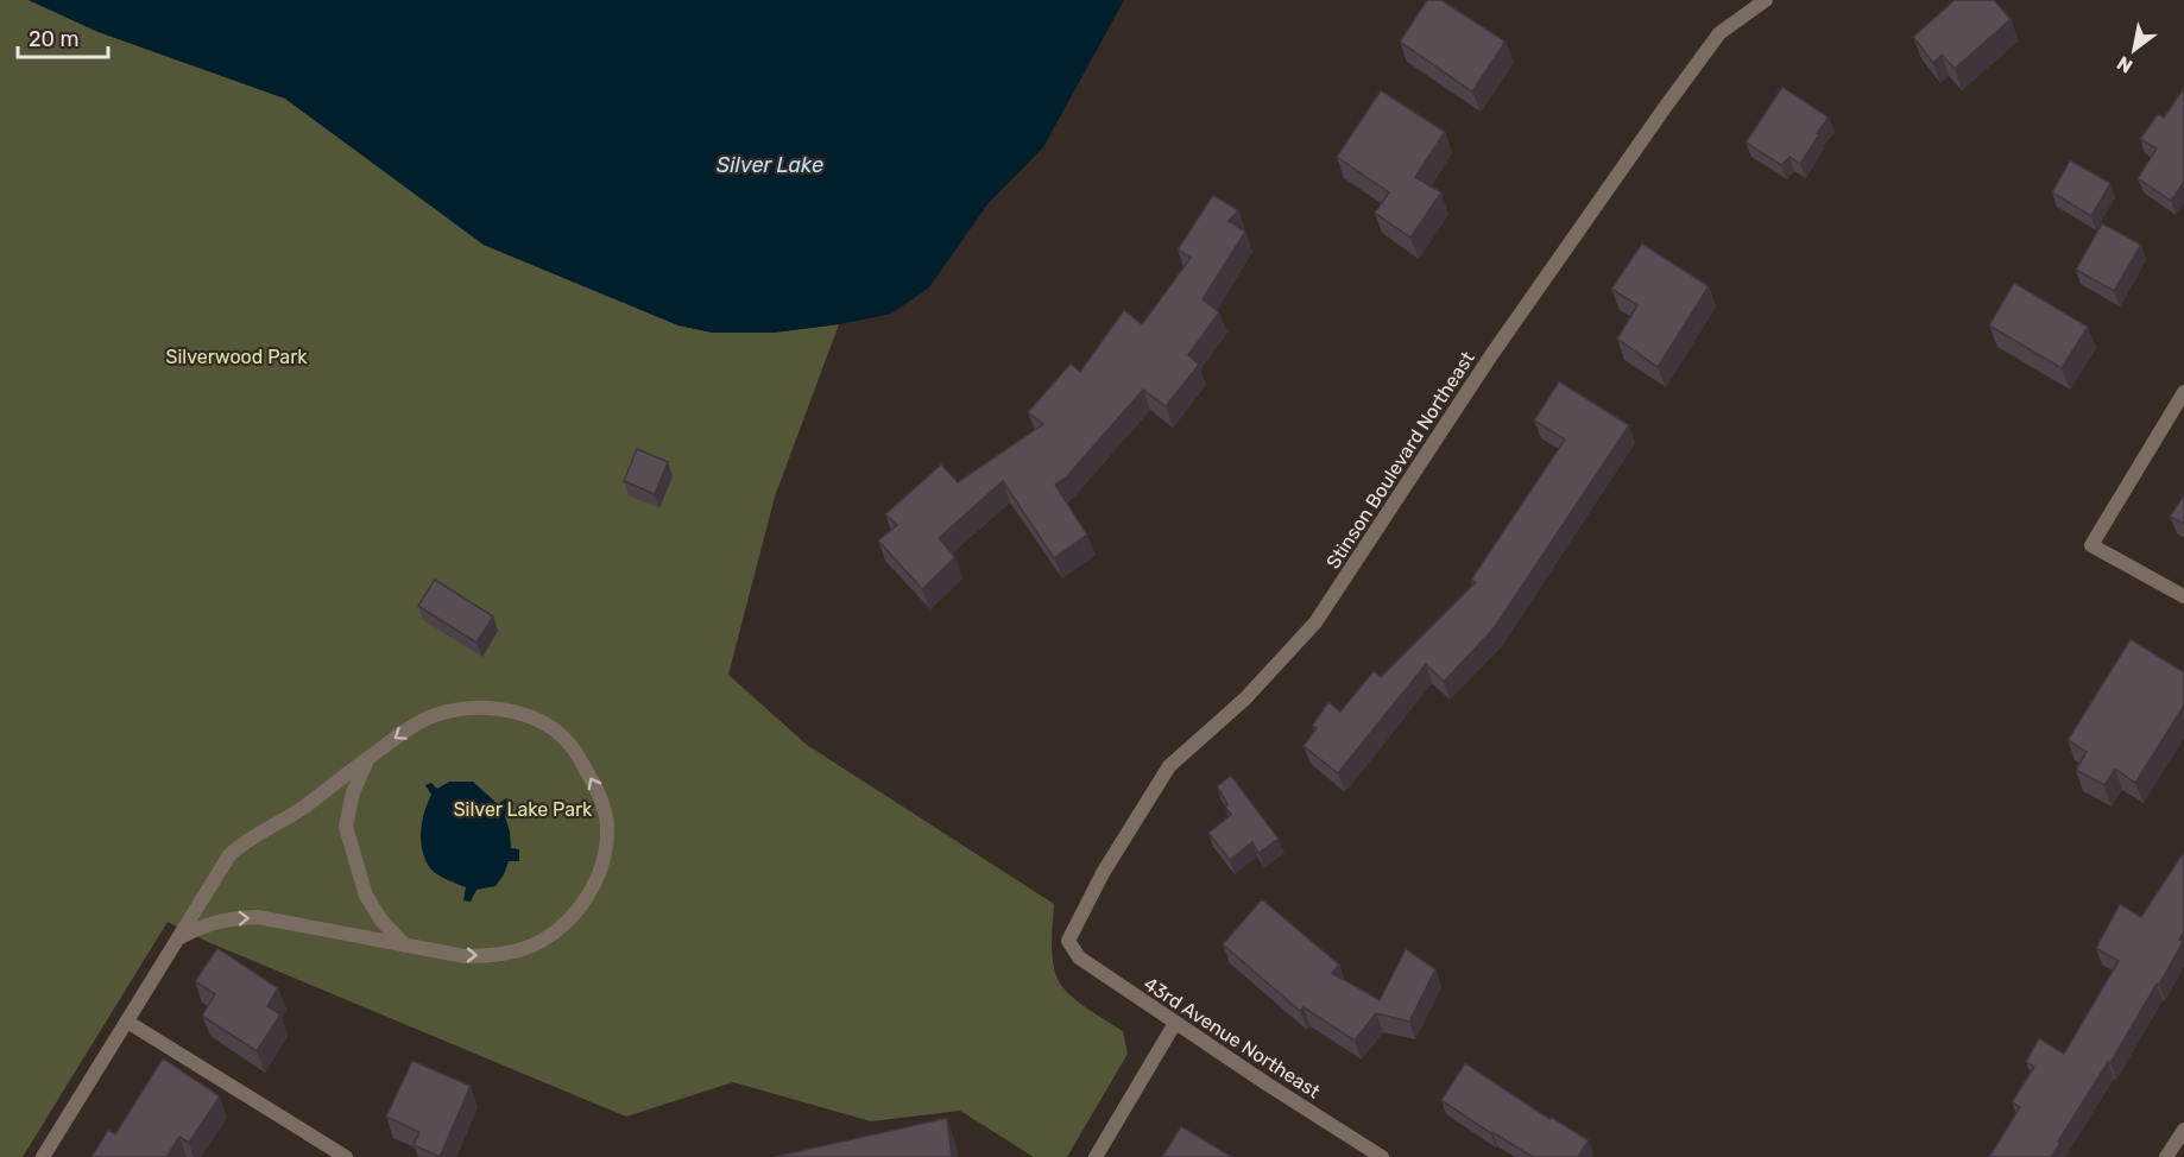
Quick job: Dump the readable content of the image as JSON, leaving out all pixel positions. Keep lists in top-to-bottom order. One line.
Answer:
{"streets":{"street":["Stinson Boulevard Northeast","43rd Avenue Northeast"]},"crossings":[["Stinson Boulevard Northeast","43rd Avenue Northeast"]],"water":["Silver Lake"],"parks":["Silverwood Park","Silver Lake Park"],"scale_bar":"20 m","north":"bottom left"}
